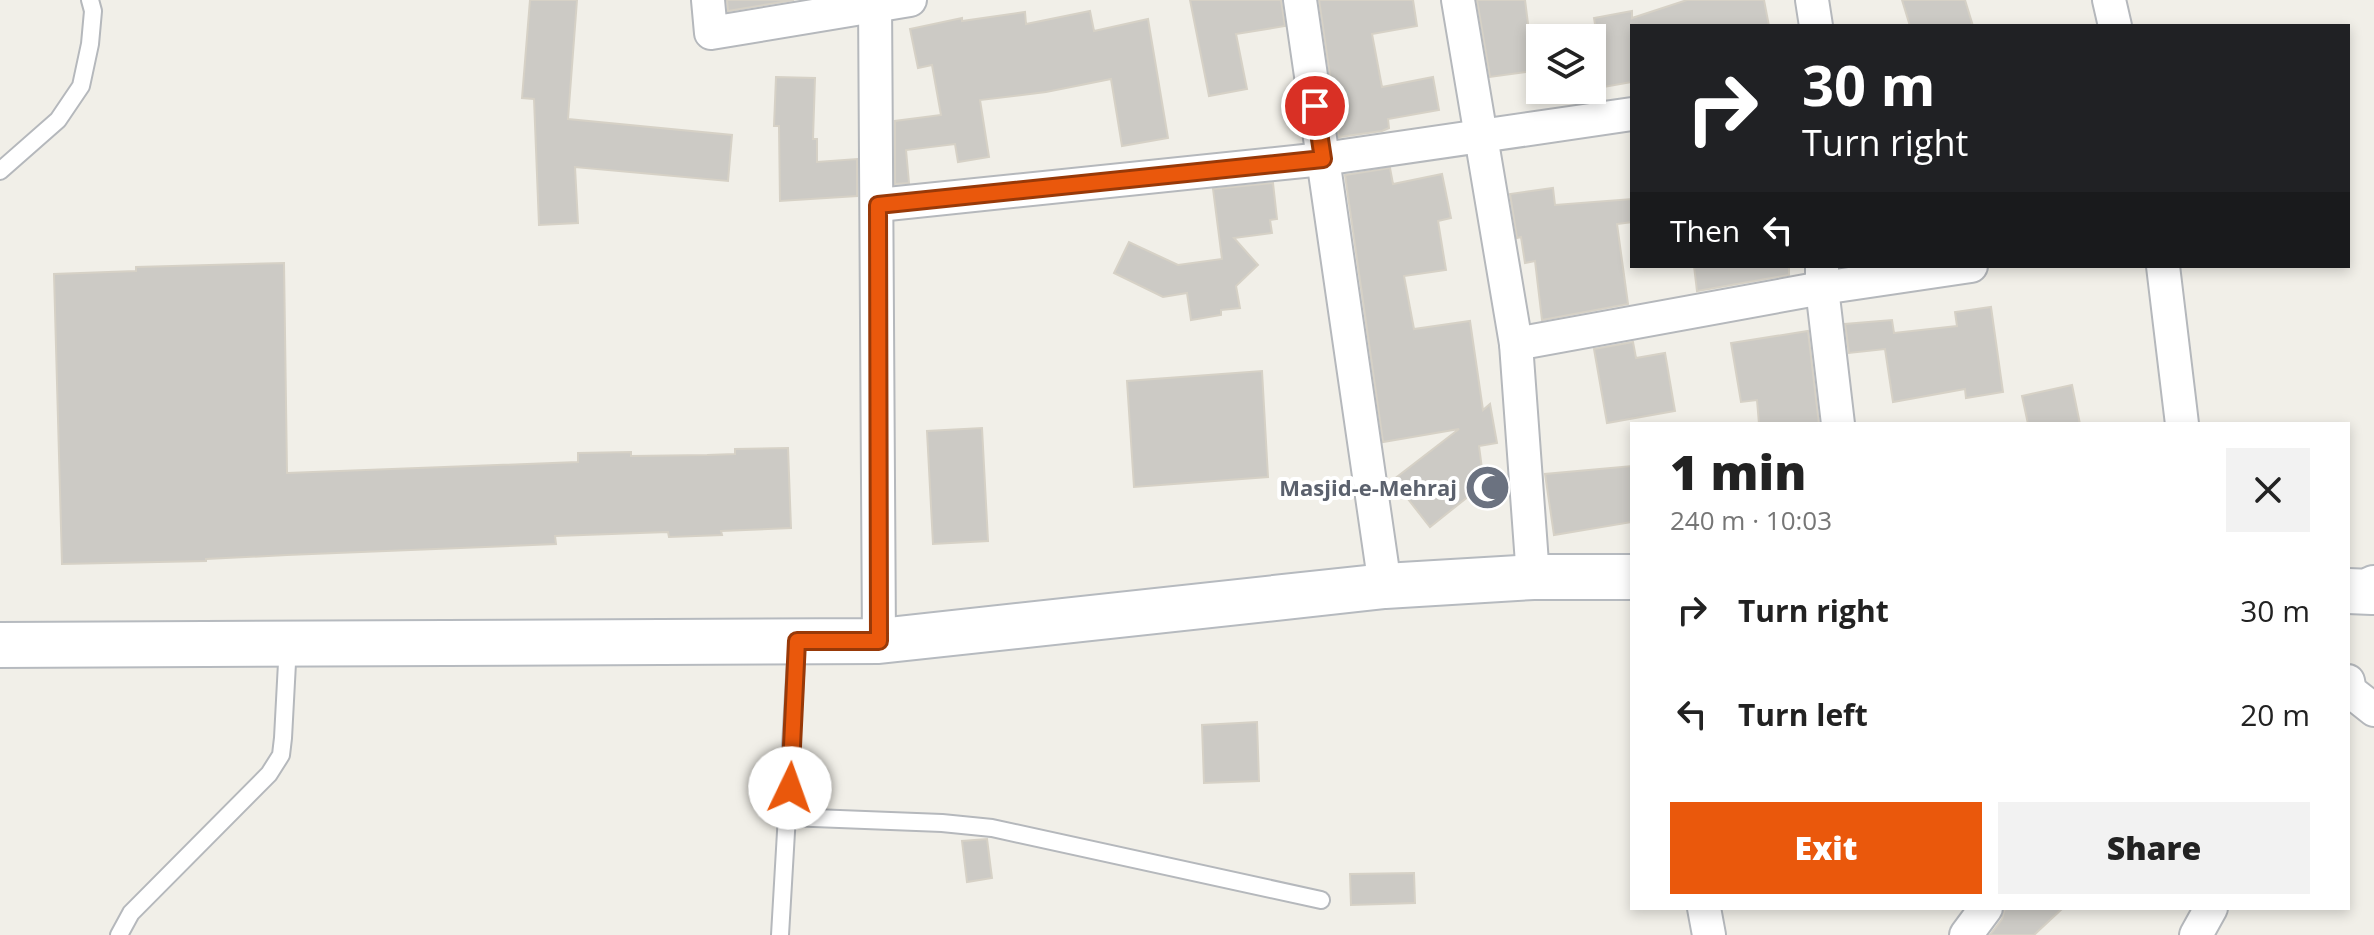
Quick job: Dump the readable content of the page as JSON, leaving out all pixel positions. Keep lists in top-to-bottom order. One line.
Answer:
{"places":{"mosque":["Masjid-e-Mehraj"]},"page":{"turn":["30 m","Turn right"],"then":"Then","heading":["1 min","240 m · 10:03"],"list":[{"name":"Turn right","value":"30 m"},{"name":"Turn left","value":"20 m"}],"buttons":["Exit","Share"]}}
